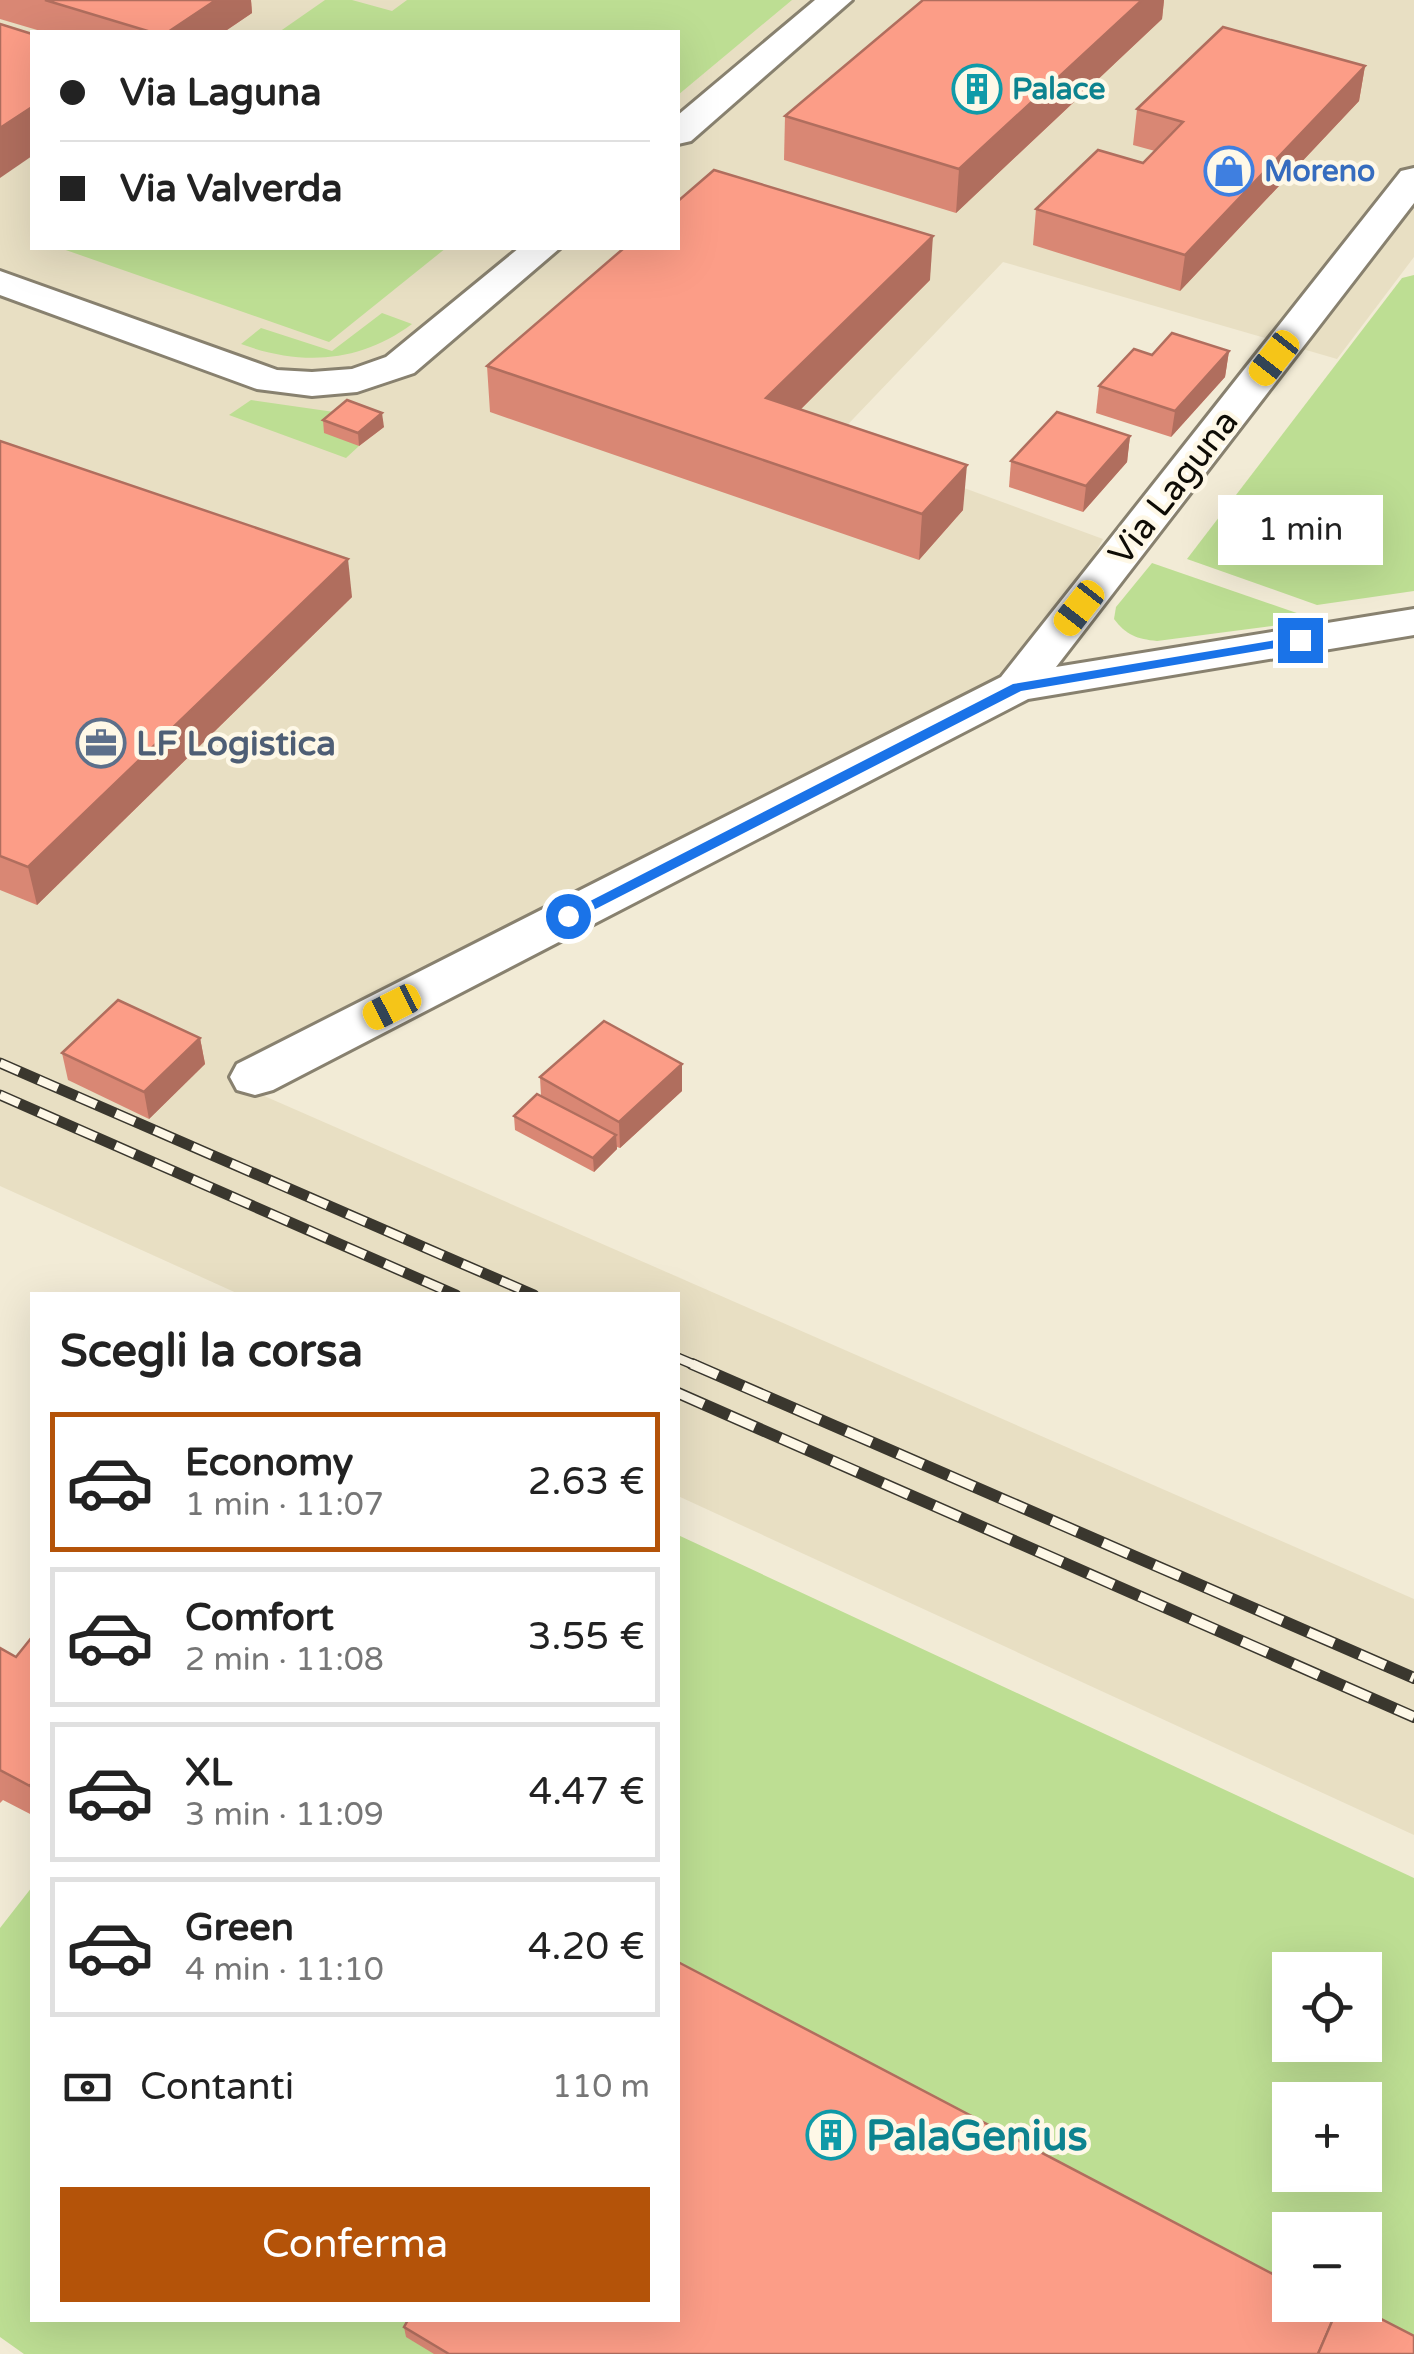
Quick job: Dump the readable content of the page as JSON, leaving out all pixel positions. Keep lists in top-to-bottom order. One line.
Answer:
{"streets":{"street":["Via Laguna"]},"places":{"building":["Palace","PalaGenius"],"shop":["Moreno"],"office":["LF Logistica"]},"page":{"banner":["Via Laguna","Via Valverda"],"bubble":"1 min","heading":"Scegli la corsa","list":[{"name":"Economy","note":"1 min · 11:07","value":"2.63 €"},{"name":"Comfort","note":"2 min · 11:08","value":"3.55 €"},{"name":"XL","note":"3 min · 11:09","value":"4.47 €"},{"name":"Green","note":"4 min · 11:10","value":"4.20 €"}],"map_buttons":["+","−"],"pay":["Contanti","110 m"],"buttons":"Conferma"}}
